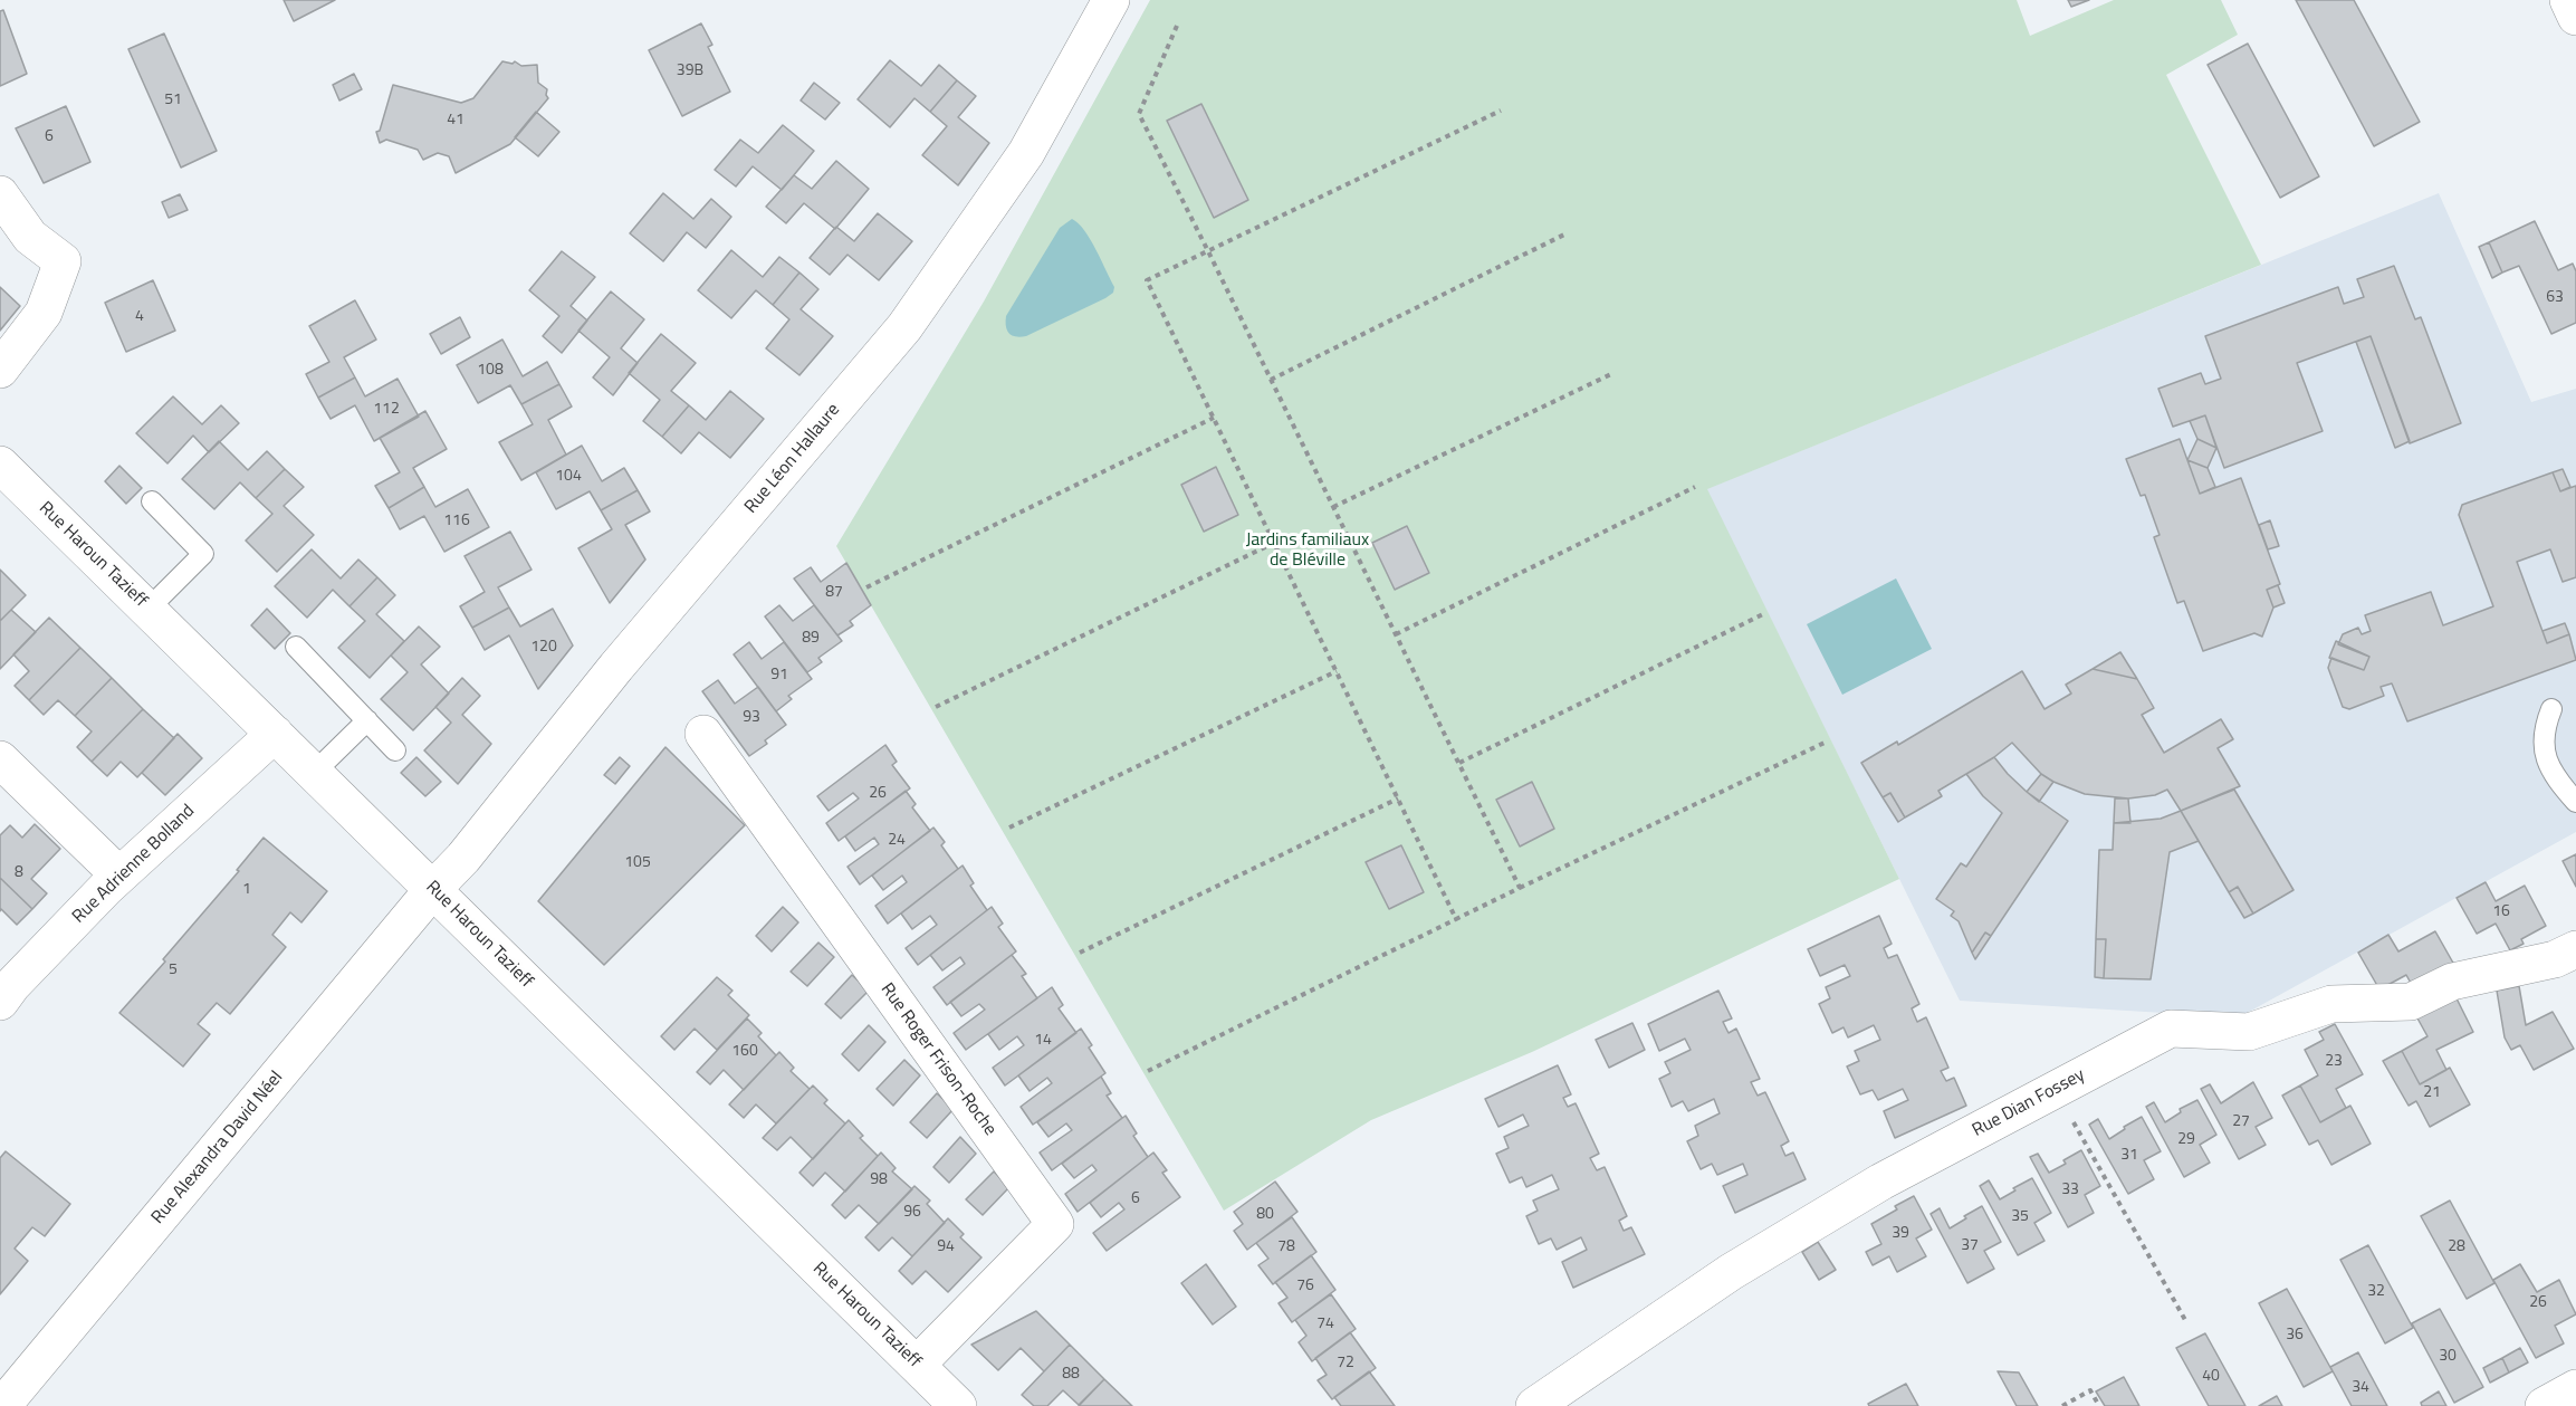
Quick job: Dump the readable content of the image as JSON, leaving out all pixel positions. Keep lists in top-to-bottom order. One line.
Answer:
{"streets":{"street":["Rue Léon Hallaure","Rue Haroun Tazieff","Rue Adrienne Bolland","Rue Roger Frison-Roche","Rue Dian Fossey","Rue Alexandra David Néel"]},"crossings":[["Rue Léon Hallaure","Rue Haroun Tazieff"],["Rue Léon Hallaure","Rue Alexandra David Néel"],["Rue Haroun Tazieff","Rue Adrienne Bolland"],["Rue Haroun Tazieff","Rue Roger Frison-Roche"],["Rue Haroun Tazieff","Rue Alexandra David Néel"]],"parks":["Jardins familiaux de Bléville"],"house_numbers":["39B","51","41","6","63","4","108","112","104","116","87","89","120","91","93","26","24","105","8","1","16","5","14","160","23","21","27","29","31","98","33","6","96","80","35","39","37","94","78","28","76","32","26","74","36","30","72","88","40","34"]}
